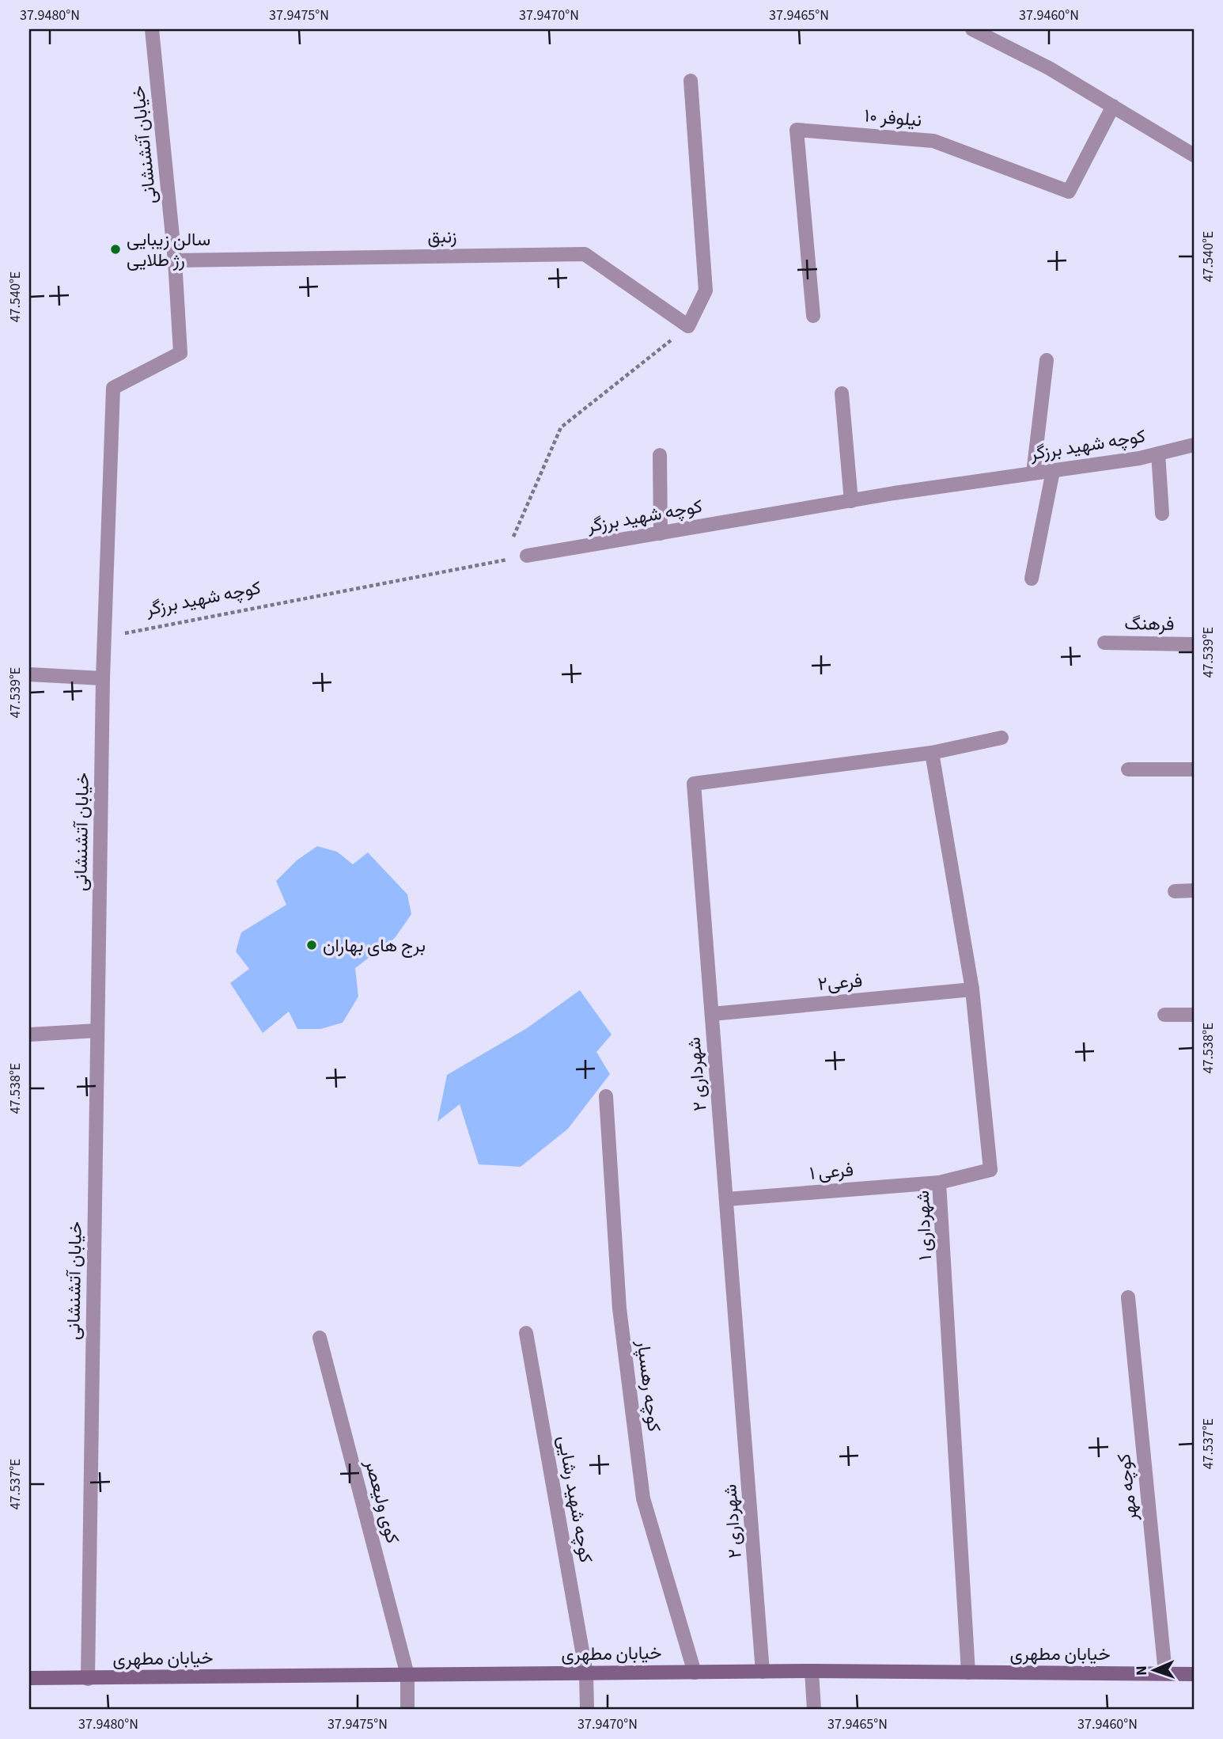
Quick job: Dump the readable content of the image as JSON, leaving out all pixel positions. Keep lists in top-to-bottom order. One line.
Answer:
{"streets":{"main road":["خیابان مطهری"],"street":["نیلوفر ۱۰","خیابان آتشنشانی","زنبق","کوچه شهید برزگر","فرهنگ","فرعی۲","شهرداری ۲","فرعی ۱","شهرداری ۱","کوچه رهسپار","کوچه مهر","کوچه شهید رشایی","کوی ولیعصر"]},"crossings":[["خیابان آتشنشانی","زنبق"],["خیابان آتشنشانی","کوچه شهید برزگر"],["خیابان آتشنشانی","خیابان مطهری"],["فرعی۲","شهرداری ۲"],["فرعی۲","شهرداری ۱"],["شهرداری ۲","فرعی ۱"],["شهرداری ۲","شهرداری ۱"],["شهرداری ۲","خیابان مطهری"],["فرعی ۱","شهرداری ۱"],["شهرداری ۱","خیابان مطهری"],["کوچه رهسپار","خیابان مطهری"],["کوچه مهر","خیابان مطهری"],["کوچه شهید رشایی","خیابان مطهری"],["کوی ولیعصر","خیابان مطهری"]],"places":["سالن زیبایی رژ طلایی","برج های بهاران"],"north":"left","coordinates":["37.9480°N","37.9475°N","37.9470°N","37.9465°N","37.9460°N","47.540°E","47.539°E","47.538°E","47.537°E"]}
